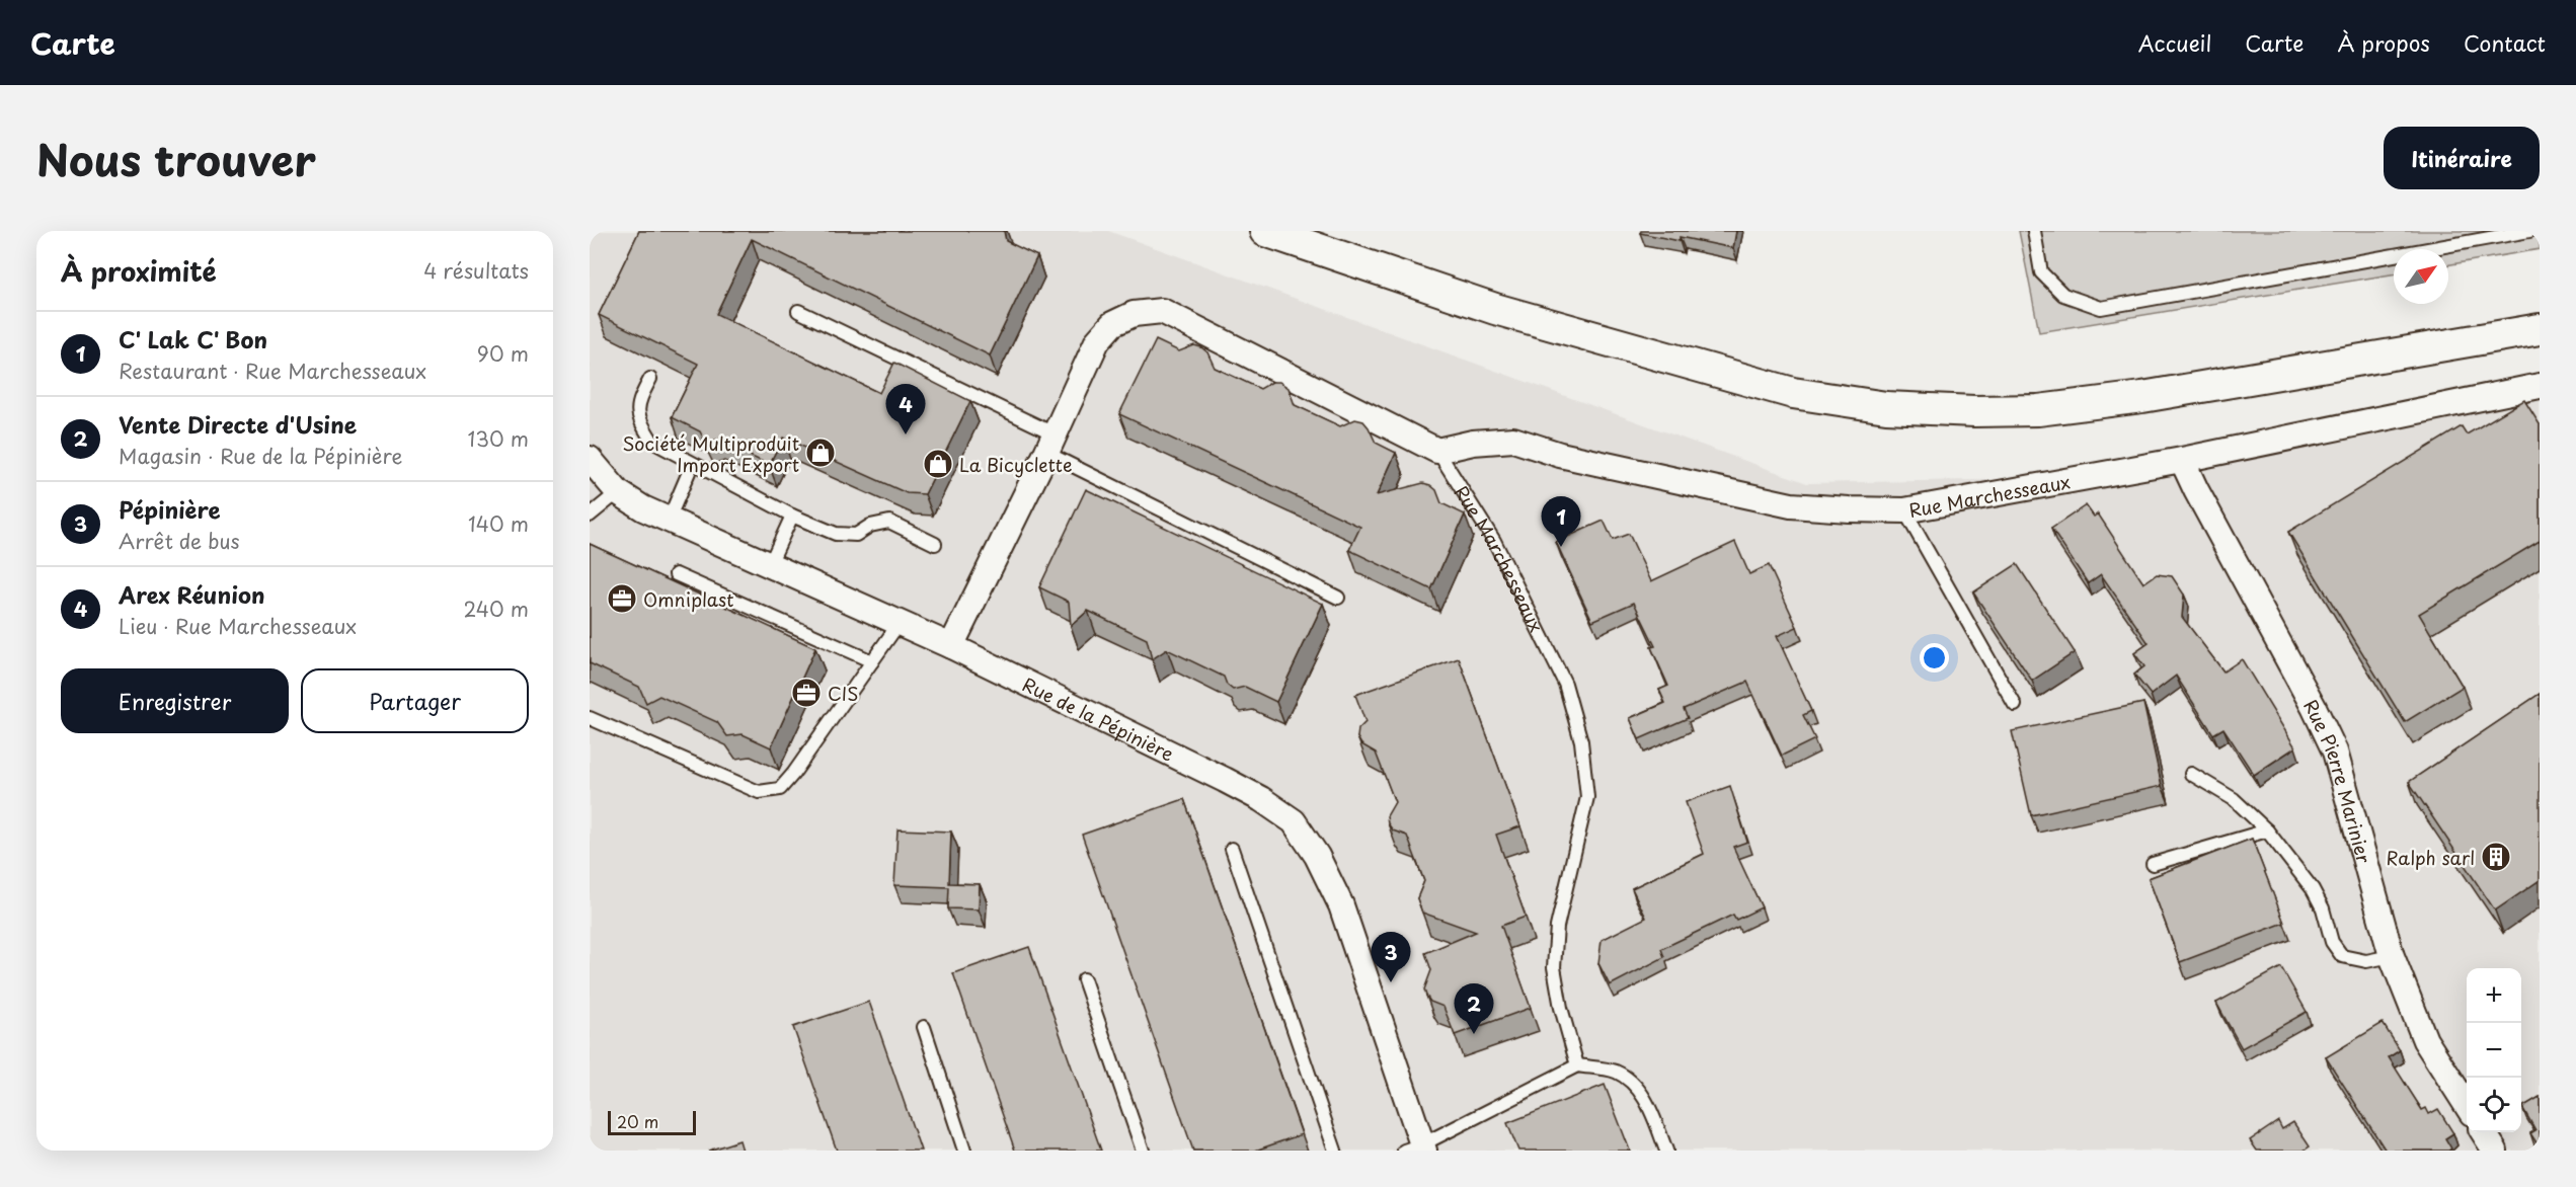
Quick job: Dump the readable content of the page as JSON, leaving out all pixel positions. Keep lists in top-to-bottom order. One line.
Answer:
{"streets":{"street":["Rue Marchesseaux","Rue de la Pépinière","Rue Pierre Marinier"]},"crossings":[["Rue Marchesseaux","Rue Pierre Marinier"]],"places":{"shop":["Société Multiproduit Import Export","La Bicyclette"],"office":["Omniplast","CIS"],"building":["Ralph sarl"]},"scale_bar":"20 m","north":"top right","page":{"header":"Carte","nav":["Accueil","Carte","À propos","Contact"],"title":"Nous trouver","buttons":["Itinéraire",["Enregistrer","Partager"]],"heading":["À proximité","4 résultats"],"list":[{"mark":"1","name":"C' Lak C' Bon","note":"Restaurant · Rue Marchesseaux","value":"90 m"},{"mark":"2","name":"Vente Directe d'Usine","note":"Magasin · Rue de la Pépinière","value":"130 m"},{"mark":"3","name":"Pépinière","note":"Arrêt de bus","value":"140 m"},{"mark":"4","name":"Arex Réunion","note":"Lieu · Rue Marchesseaux","value":"240 m"}],"pins":["4","1","3","2"],"map_buttons":["+","−"],"scale":"20 m"}}
